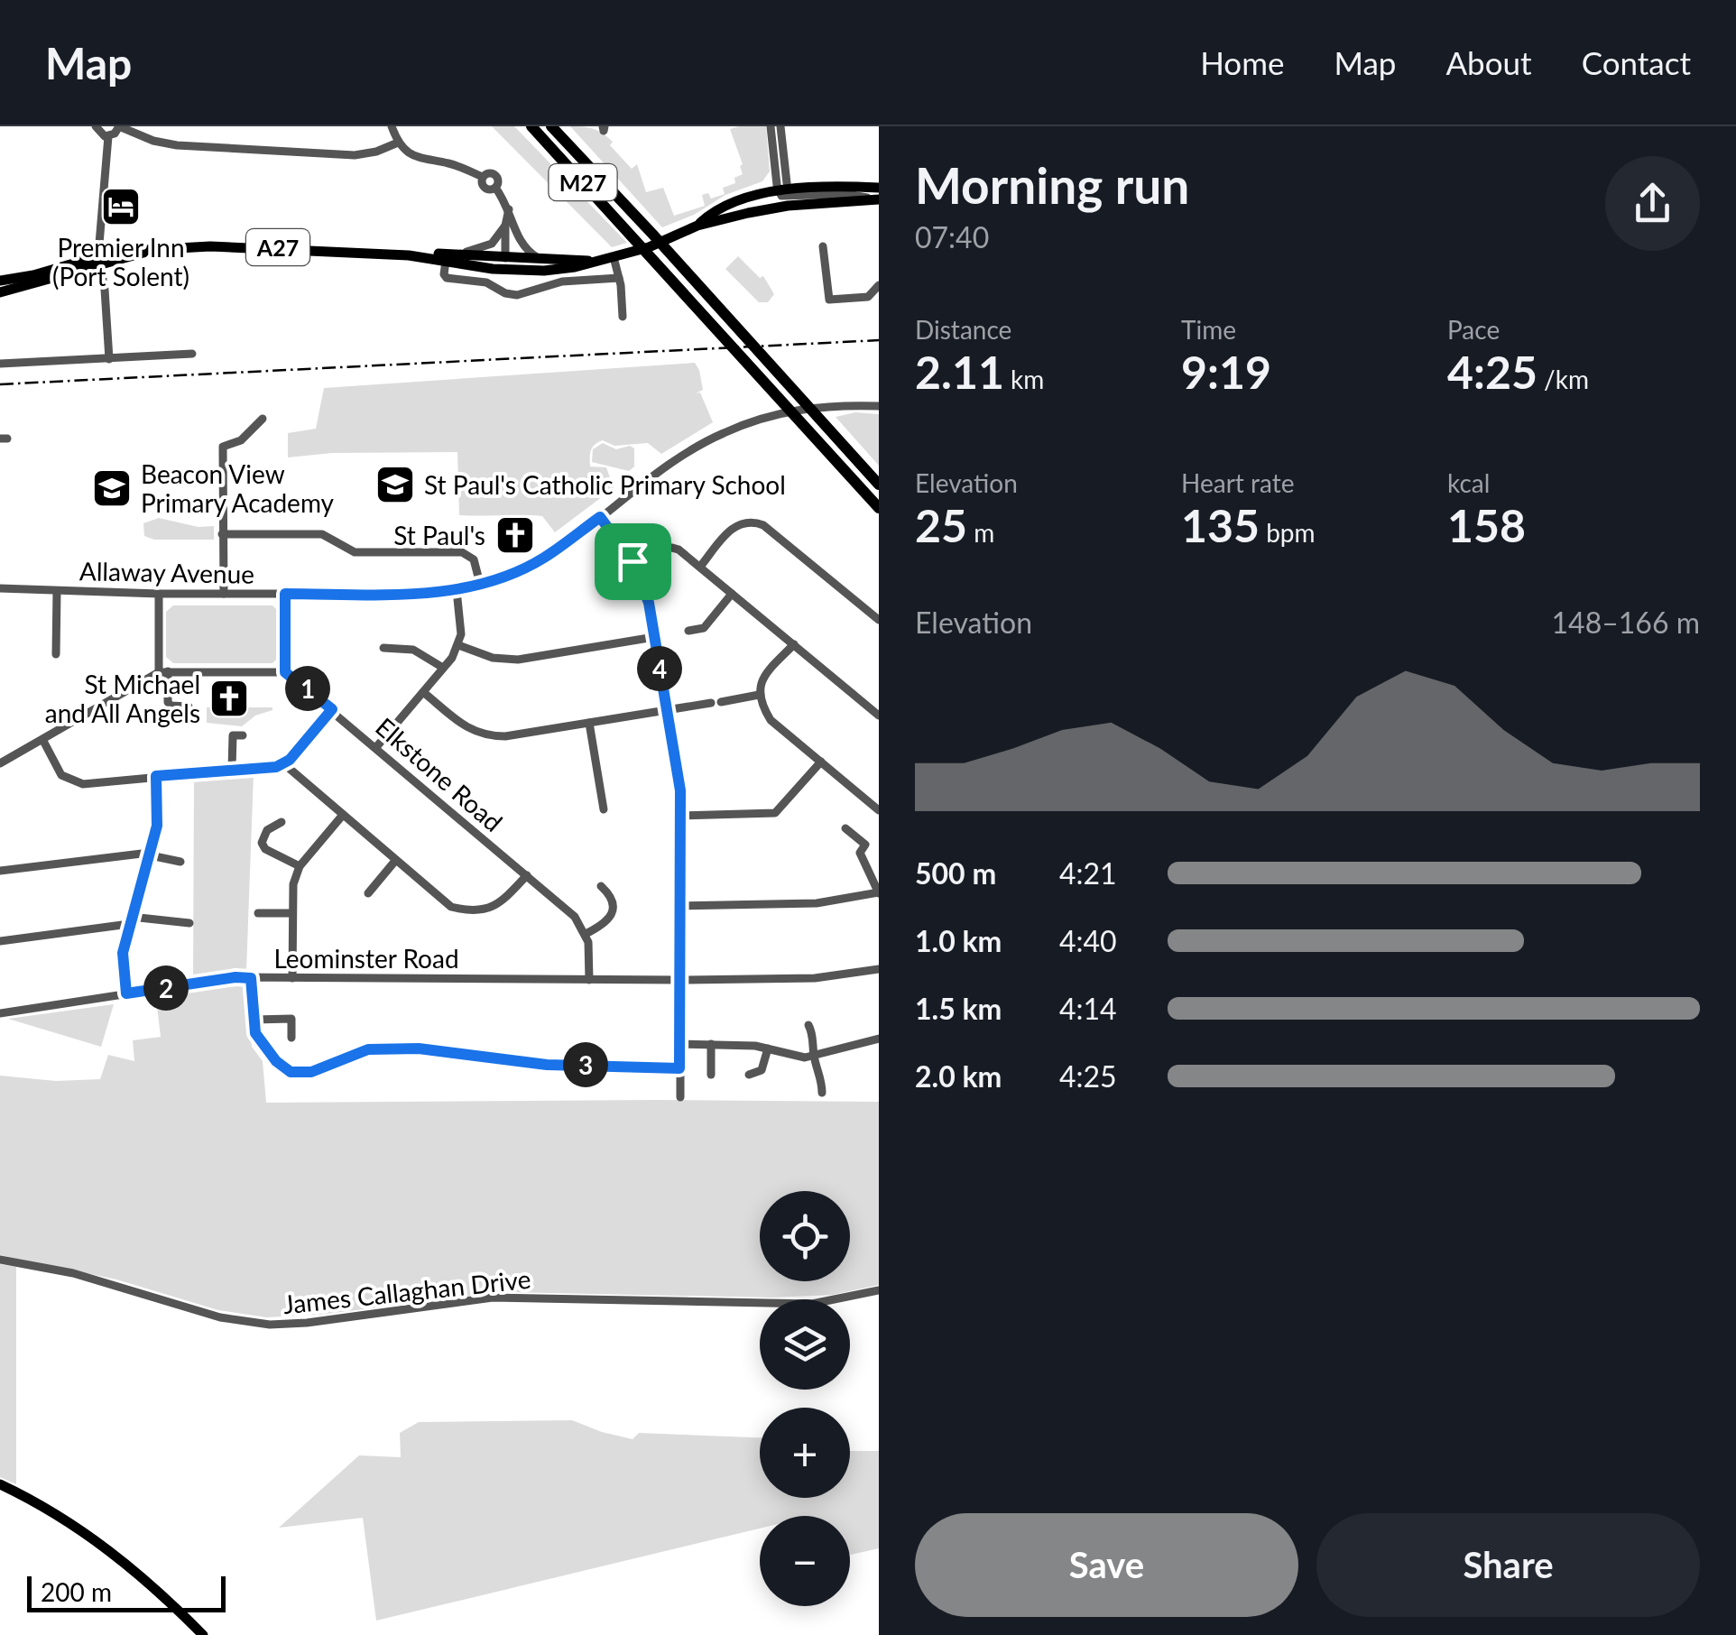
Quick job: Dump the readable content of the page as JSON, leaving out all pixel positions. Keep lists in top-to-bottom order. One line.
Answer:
{"streets":{"highway":["M27"],"main road":["A27"],"street":["Allaway Avenue","Elkstone Road","Leominster Road","James Callaghan Drive"]},"places":{"hotel":["Premier Inn (Port Solent)"],"school or university":["St Paul's Catholic Primary School","Beacon View Primary Academy"],"church":["St Paul's","St Michael and All Angels"]},"scale_bar":"200 m","page":{"header":"Map","nav":["Home","Map","About","Contact"],"heading":["Morning run","07:40"],"stats":[["Distance","2.11 km"],["Time","9:19"],["Pace","4:25 /km"],["Elevation","25 m"],["Heart rate","135 bpm"],["kcal","158"]],"chart":["Elevation","148–166 m"],"pins":["4","1","2","3"],"list":[{"name":"500 m","note":"4:21"},{"name":"1.0 km","note":"4:40"},{"name":"1.5 km","note":"4:14"},{"name":"2.0 km","note":"4:25"}],"map_buttons":["+","−"],"buttons":["Save","Share"],"scale":"200 m"}}
